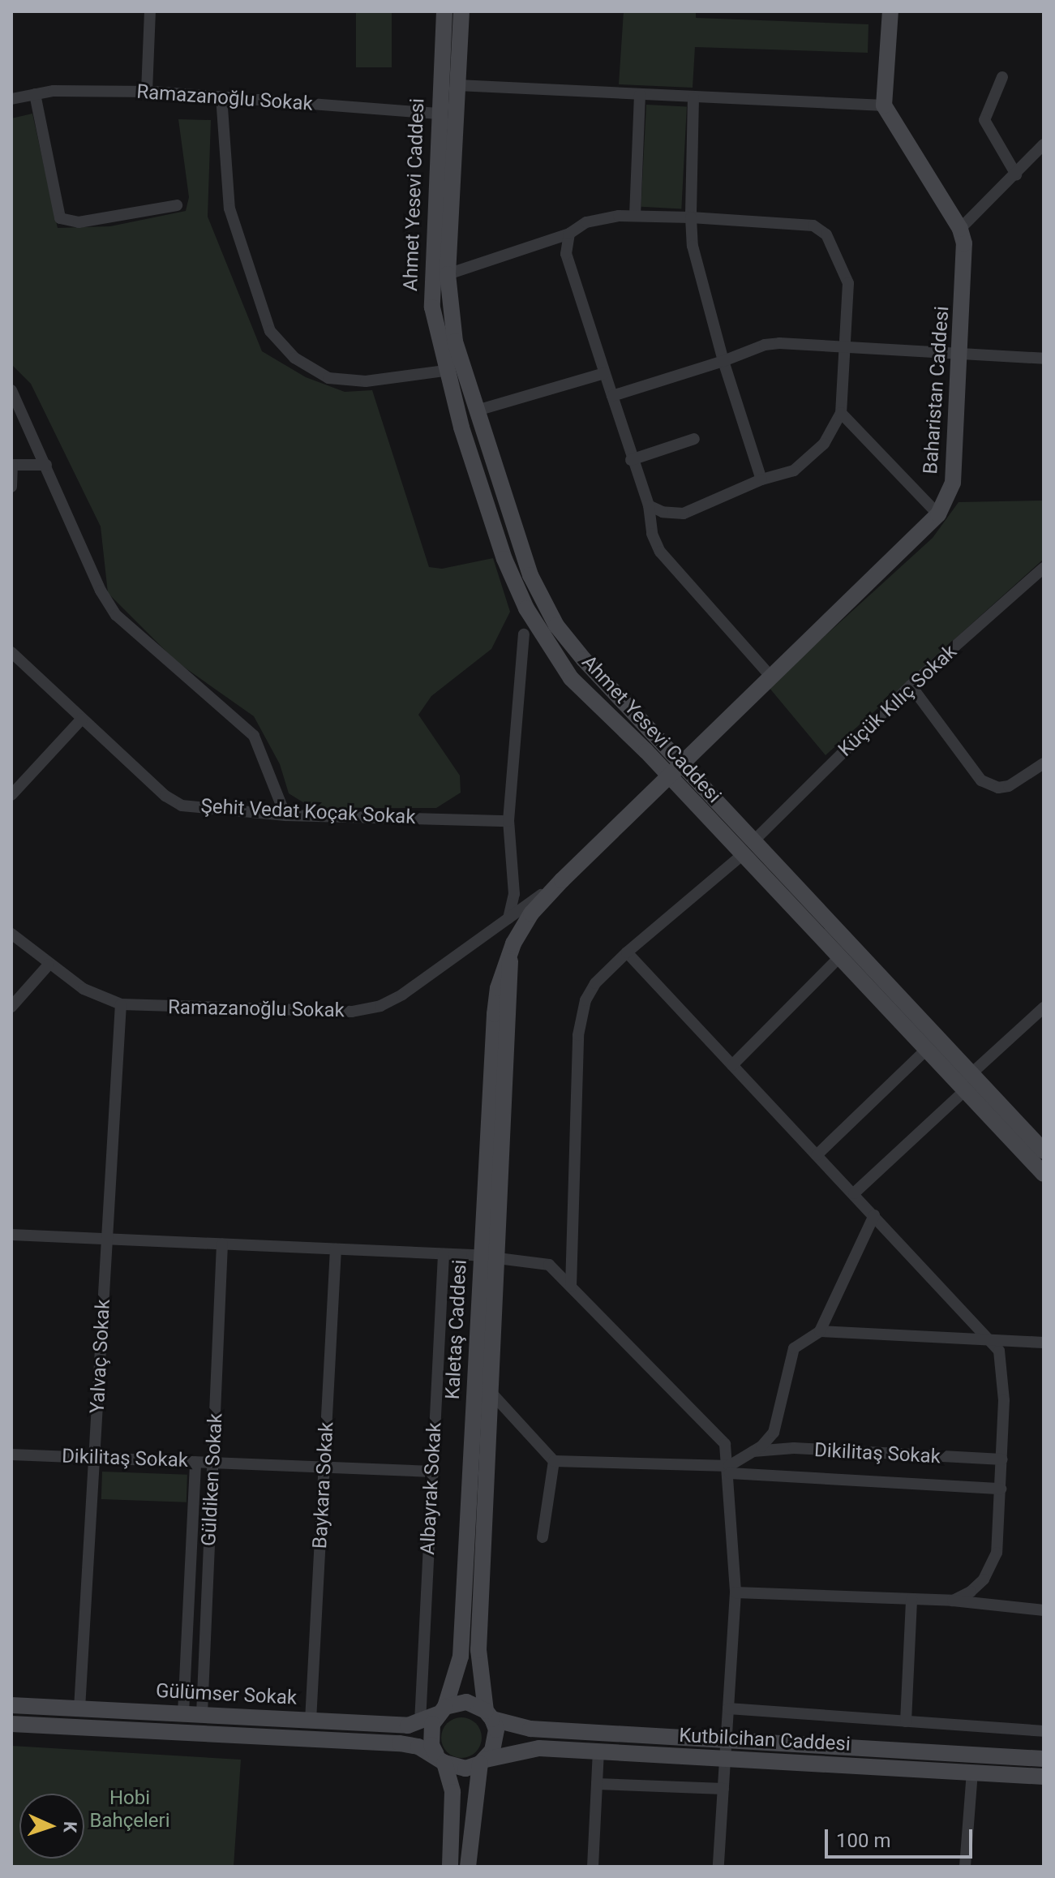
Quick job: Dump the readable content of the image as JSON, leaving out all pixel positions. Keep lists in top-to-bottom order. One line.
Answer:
{"streets":{"street":["Ramazanoğlu Sokak","Ahmet Yesevi Caddesi","Baharistan Caddesi","Küçük Kılıç Sokak","Şehit Vedat Koçak Sokak","Kaletaş Caddesi","Yalvaç Sokak","Dikilitaş Sokak","Güldiken Sokak","Baykara Sokak","Albayrak Sokak","Gülümser Sokak","Kutbilcihan Caddesi"]},"crossings":[["Ramazanoğlu Sokak","Ahmet Yesevi Caddesi"],["Ramazanoğlu Sokak","Kaletaş Caddesi"],["Ramazanoğlu Sokak","Yalvaç Sokak"],["Ahmet Yesevi Caddesi","Baharistan Caddesi"],["Ahmet Yesevi Caddesi","Küçük Kılıç Sokak"],["Ahmet Yesevi Caddesi","Kaletaş Caddesi"],["Baharistan Caddesi","Kaletaş Caddesi"],["Kaletaş Caddesi","Gülümser Sokak"],["Kaletaş Caddesi","Kutbilcihan Caddesi"],["Yalvaç Sokak","Dikilitaş Sokak"],["Yalvaç Sokak","Gülümser Sokak"],["Dikilitaş Sokak","Güldiken Sokak"],["Dikilitaş Sokak","Baykara Sokak"],["Dikilitaş Sokak","Albayrak Sokak"],["Güldiken Sokak","Gülümser Sokak"],["Baykara Sokak","Gülümser Sokak"],["Albayrak Sokak","Gülümser Sokak"],["Gülümser Sokak","Kutbilcihan Caddesi"]],"parks":["Hobi Bahçeleri"],"scale_bar":"100 m","north":"right"}
